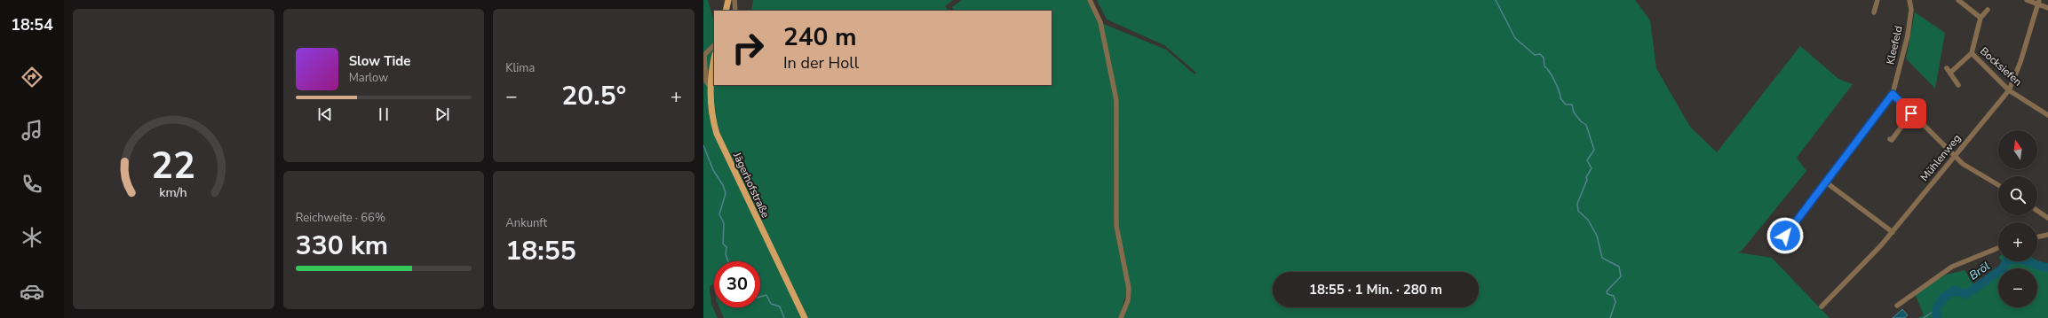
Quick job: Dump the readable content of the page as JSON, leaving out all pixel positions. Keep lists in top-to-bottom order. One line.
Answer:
{"streets":{"main road":["Jägerhofstraße"],"street":["Kleefeld","Bocksiefen","Mühlenweg"]},"crossings":[["Bocksiefen","Mühlenweg"]],"water":["Bröl"],"north":"top","page":{"tabs":"18:54","tile":["Klima",["Reichweite · 66%","330 km"],["Ankunft","18:55"]],"turn":["240 m","In der Holl"],"song":["Slow Tide","Marlow"],"heat":["−","20.5°","+"],"map_buttons":["+","−"],"limit":"30","trip":"18:55 · 1 Min. · 280 m","gauge":["22","km/h"]}}
